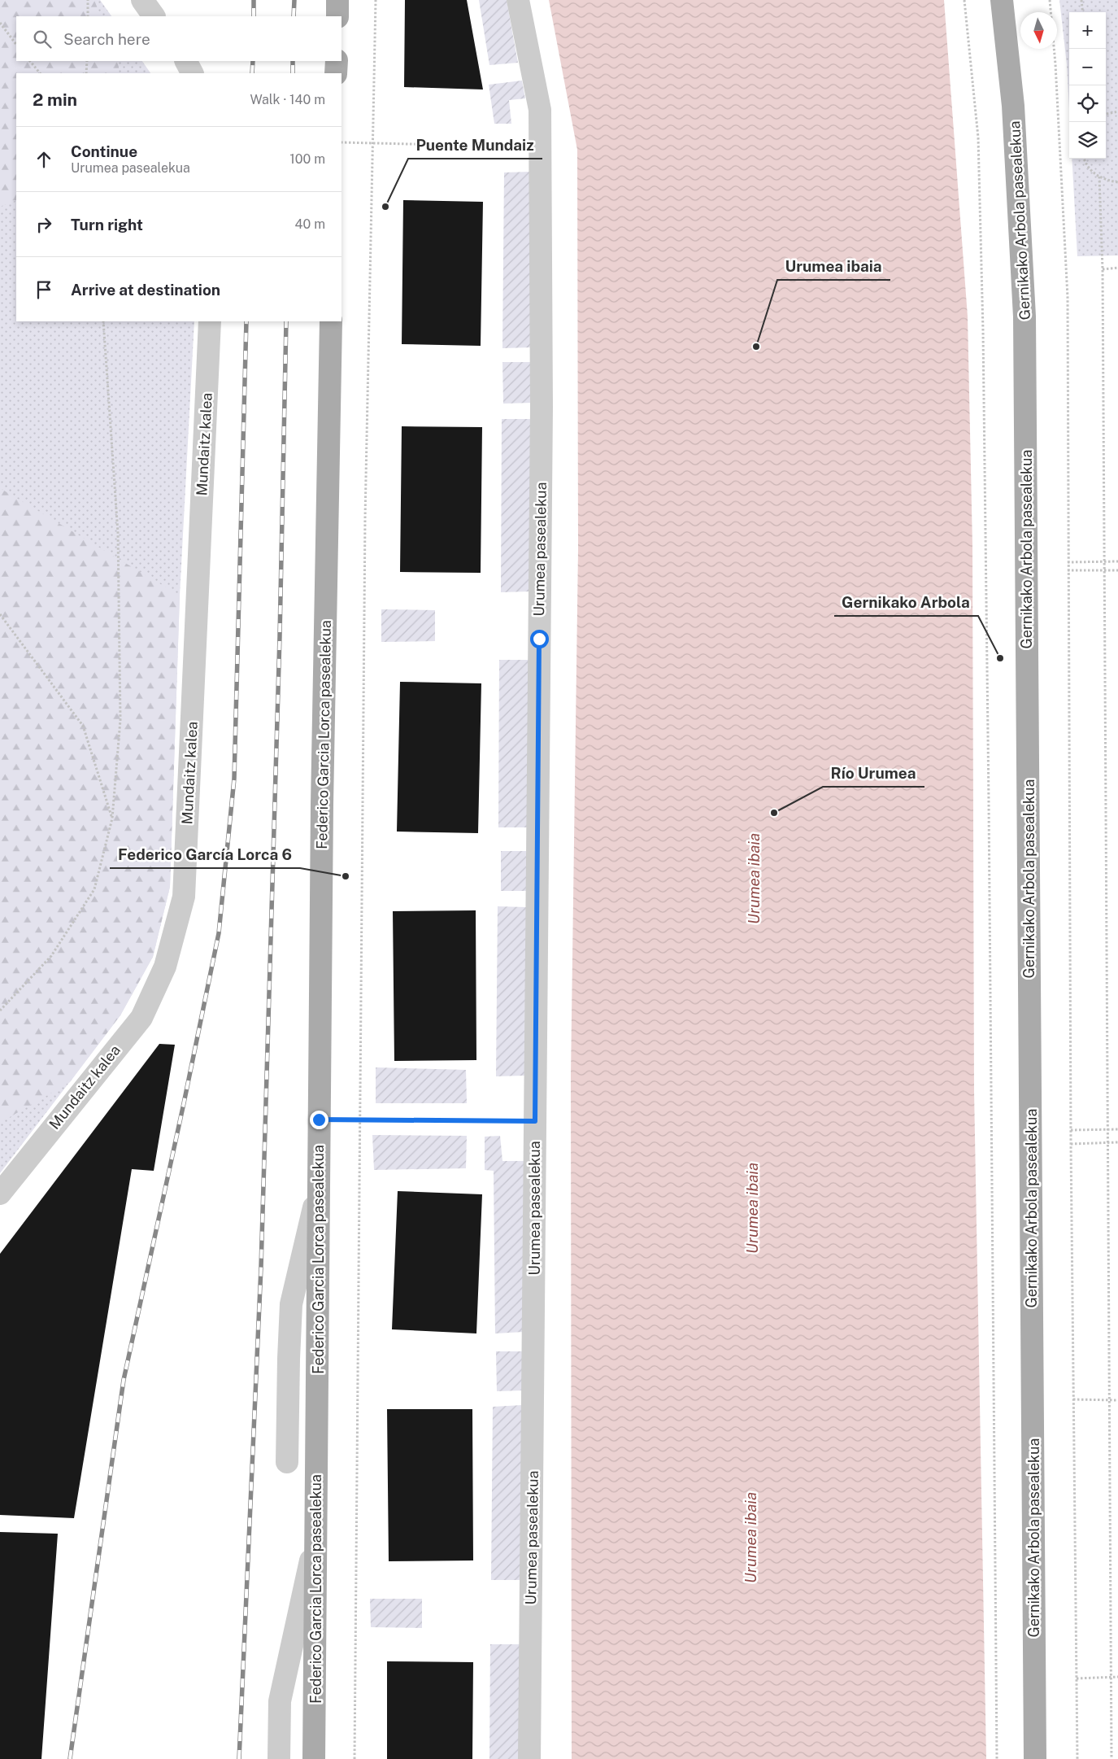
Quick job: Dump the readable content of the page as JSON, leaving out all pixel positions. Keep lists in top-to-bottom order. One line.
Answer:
{"streets":{"main road":["Gernikako Arbola pasealekua","Federico Garcia Lorca pasealekua"],"street":["Mundaitz kalea","Urumea pasealekua"]},"water":["Urumea ibaia"],"places":["Puente Mundaiz","Urumea ibaia","Gernikako Arbola","Río Urumea","Federico García Lorca 6"],"north":"bottom","page":{"map_buttons":["+","−"],"search":"Search here","heading":["2 min","Walk · 140 m"],"list":[["Continue","Urumea pasealekua","100 m"],["Turn right","40 m"],"Arrive at destination"]}}
